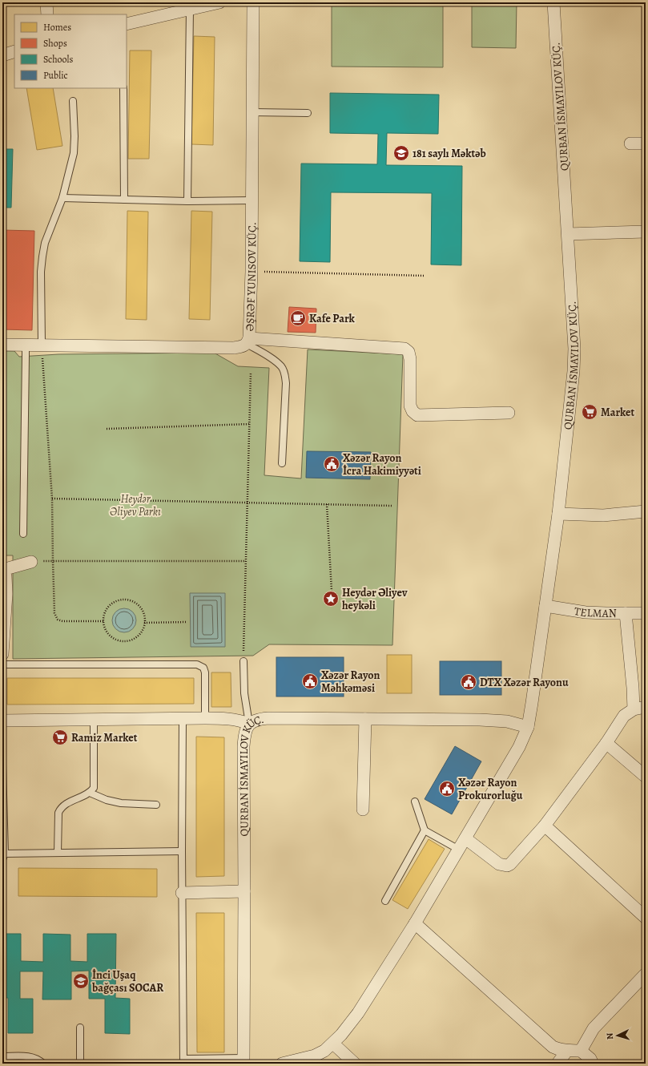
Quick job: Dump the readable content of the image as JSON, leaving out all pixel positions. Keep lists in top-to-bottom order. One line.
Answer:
{"streets":{"street":["ƏŞRƏF YUNISOV KÜÇ.","TELMAN"]},"parks":["Heydər Əliyev Parkı"],"places":{"school or university":["181 saylı Məktəb","İnci Uşaq bağçası SOCAR"],"cafe":["Kafe Park"],"supermarket":["Market","Ramiz Market"],"public building":["Xəzər Rayon İcra Hakimiyyəti","Xəzər Rayon Məhkəməsi","DTX Xəzər Rayonu","Xəzər Rayon Prokurorluğu"],"place":["Heydər Əliyev heykəli"]},"legend":["Homes","Shops","Schools","Public"],"north":"left"}
